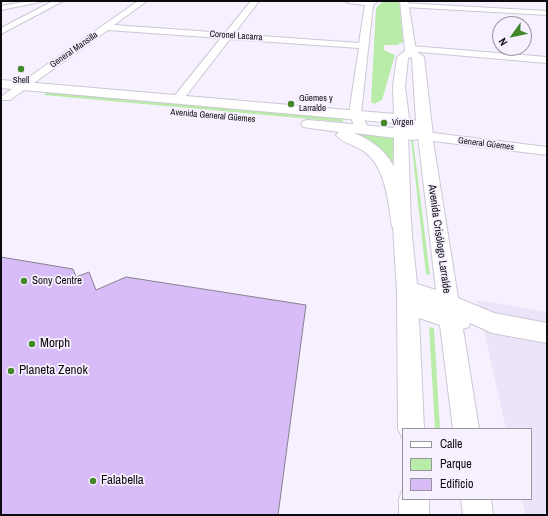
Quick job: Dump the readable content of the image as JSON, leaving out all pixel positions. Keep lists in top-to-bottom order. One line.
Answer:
{"streets":{"main road":["Avenida General Güemes","Avenida Crisólogo Larralde"],"street":["Coronel Lacarra","General Mansilla","General Güemes"]},"crossings":[["Coronel Lacarra","General Mansilla"],["General Mansilla","Avenida General Güemes"],["General Güemes","Avenida Crisólogo Larralde"]],"places":["Shell","Güemes y Larralde","Virgen","Sony Centre","Morph","Planeta Zenok","Falabella"],"legend":["Calle","Parque","Edificio"],"north":"bottom left"}
